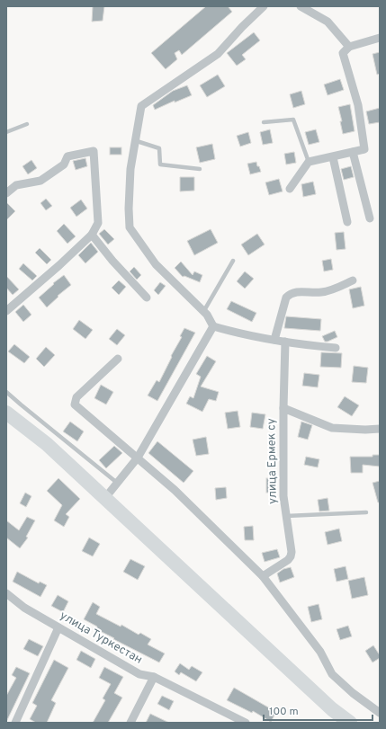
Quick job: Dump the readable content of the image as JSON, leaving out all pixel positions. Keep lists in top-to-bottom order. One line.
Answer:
{"streets":{"street":["улица Ермек су","улица Туркестан"]},"scale_bar":"100 m"}
